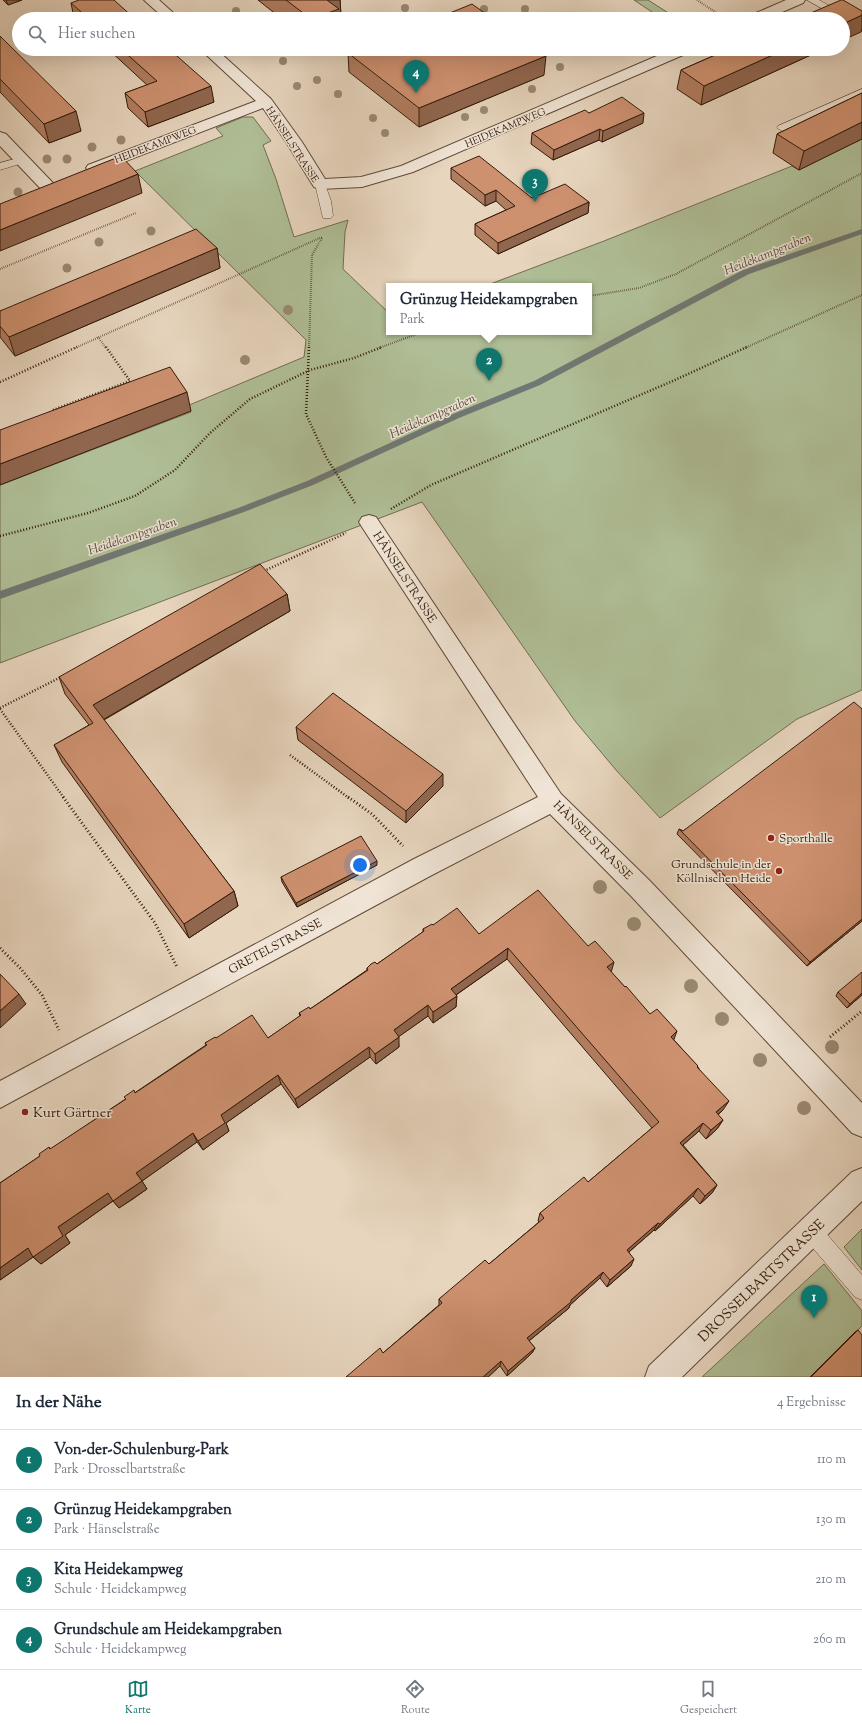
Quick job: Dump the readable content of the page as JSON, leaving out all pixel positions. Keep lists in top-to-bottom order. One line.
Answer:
{"streets":{"street":["HEIDEKAMPWEG","HÄNSELSTRASSE","GRETELSTRASSE","DROSSELBARTSTRASSE"]},"crossings":[["HEIDEKAMPWEG","HÄNSELSTRASSE"],["HÄNSELSTRASSE","GRETELSTRASSE"]],"water":["Heidekampgraben"],"places":["Sporthalle","Grundschule in der Köllnischen Heide","Kurt Gärtner"],"page":{"search":"Hier suchen","pins":["4","3","2","1"],"popup":["Grünzug Heidekampgraben","Park"],"heading":["In der Nähe","4 Ergebnisse"],"list":[{"mark":"1","name":"Von-der-Schulenburg-Park","note":"Park · Drosselbartstraße","value":"110 m"},{"mark":"2","name":"Grünzug Heidekampgraben","note":"Park · Hänselstraße","value":"130 m"},{"mark":"3","name":"Kita Heidekampweg","note":"Schule · Heidekampweg","value":"210 m"},{"mark":"4","name":"Grundschule am Heidekampgraben","note":"Schule · Heidekampweg","value":"260 m"}],"nav":["Karte","Route","Gespeichert"]}}
